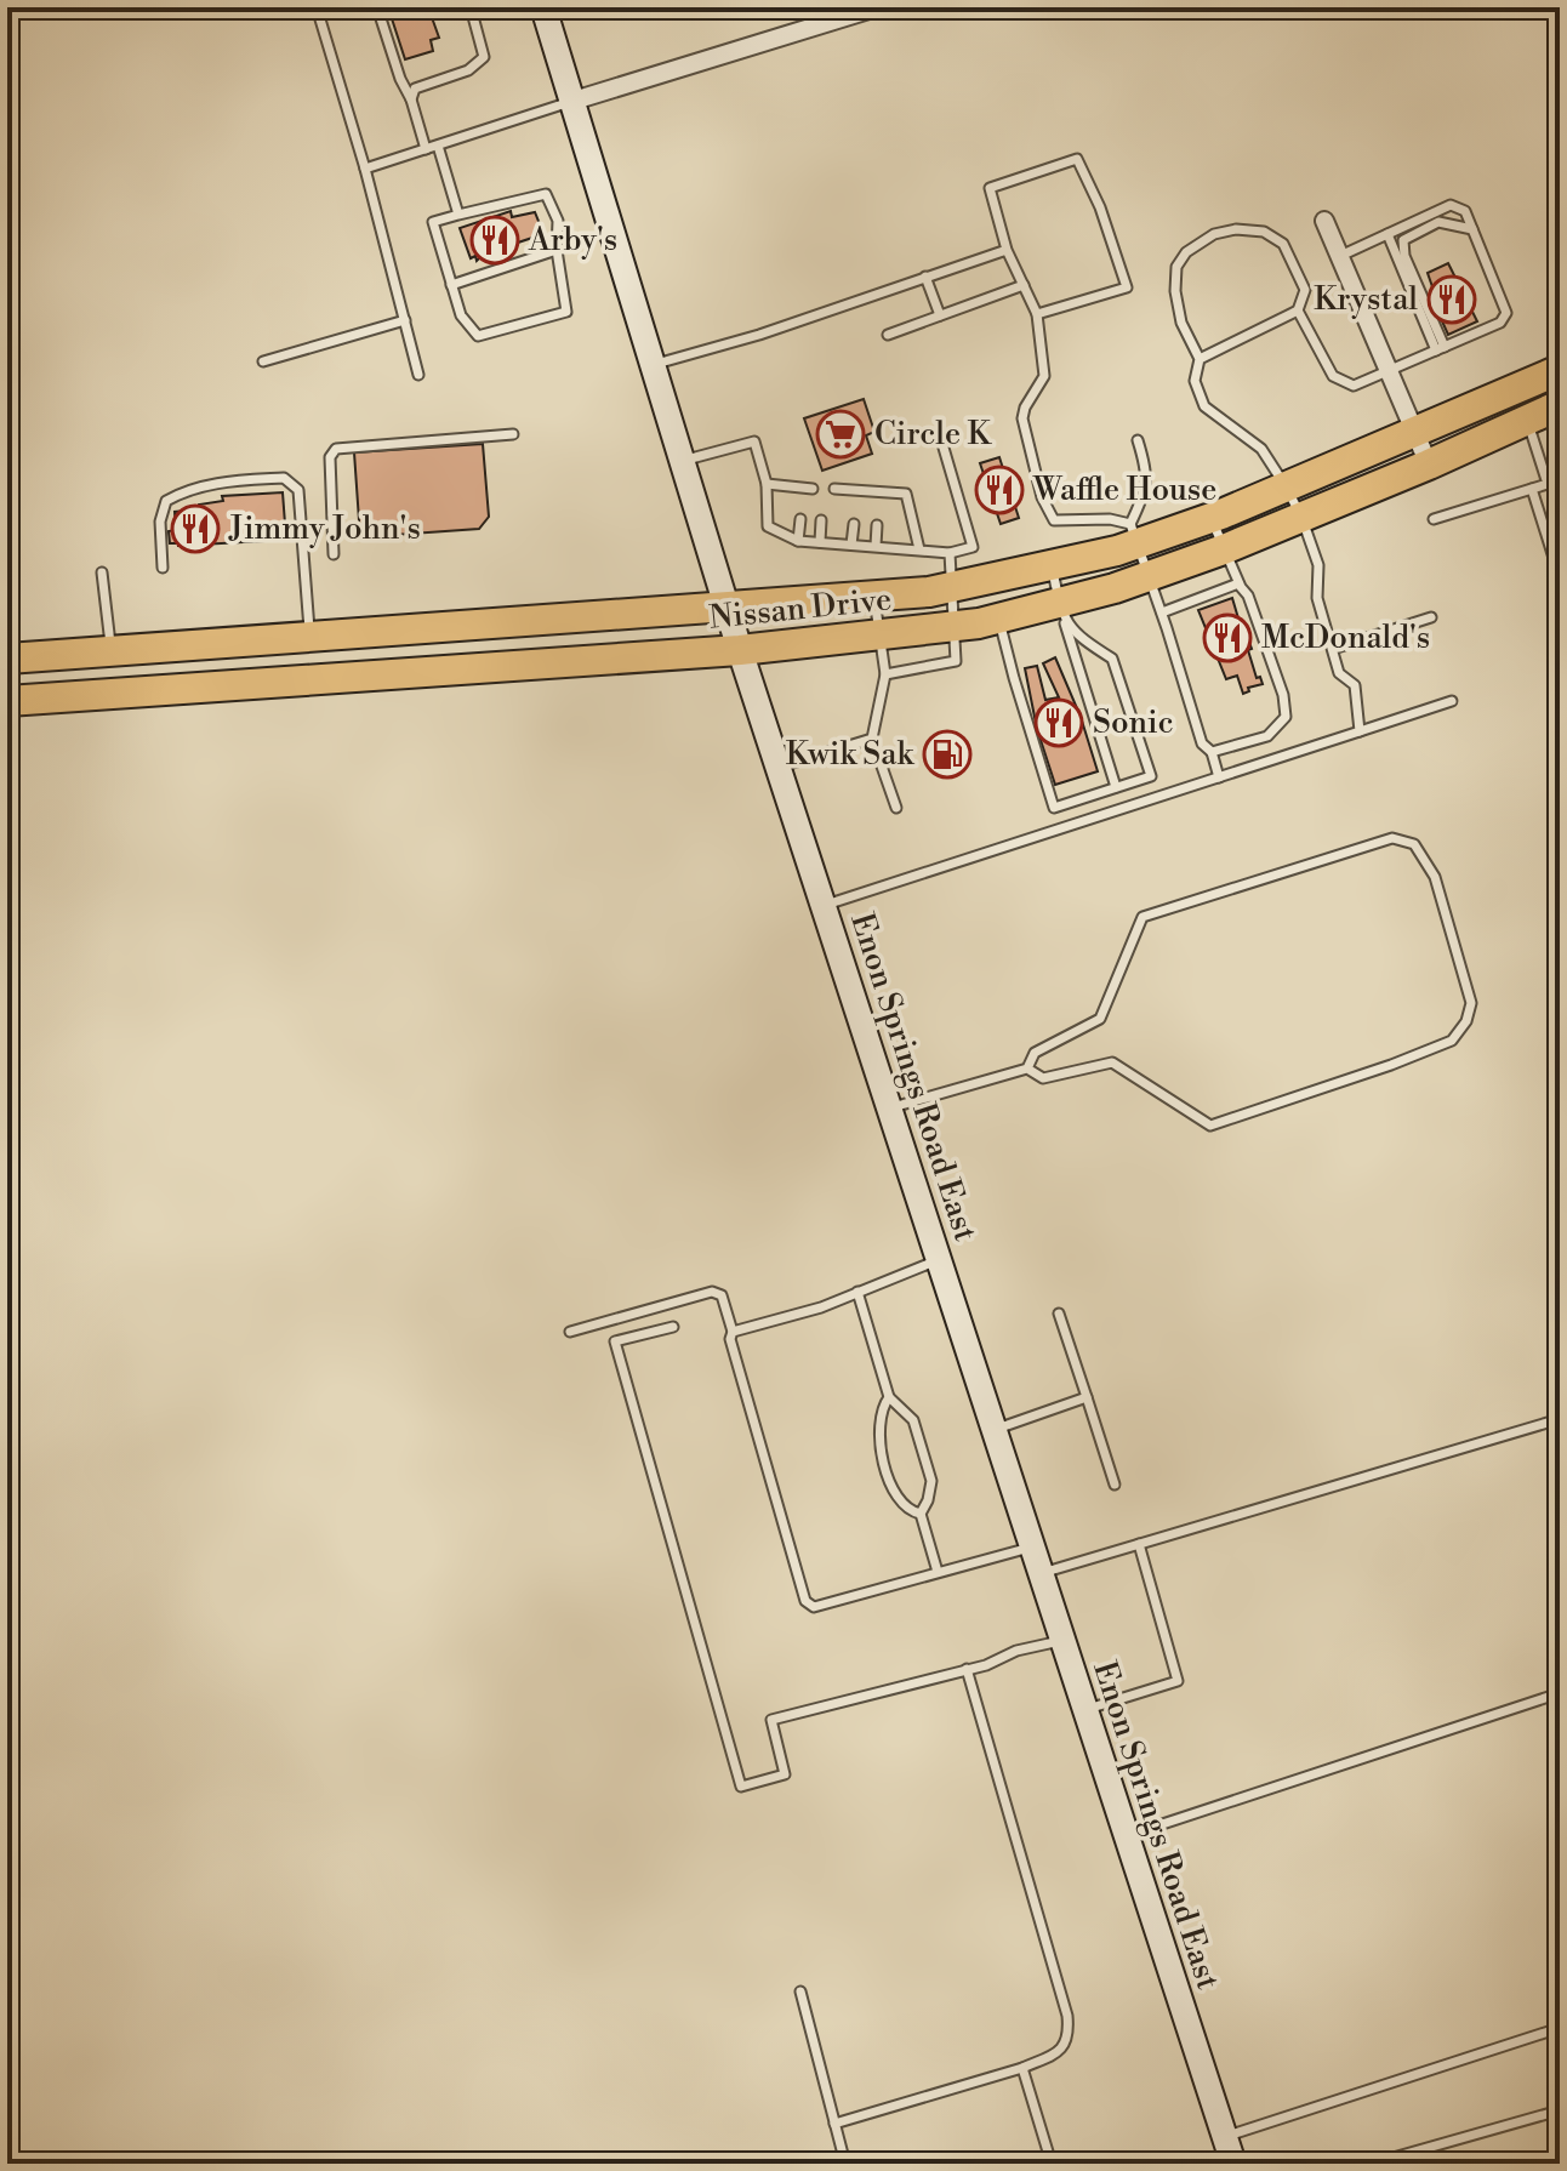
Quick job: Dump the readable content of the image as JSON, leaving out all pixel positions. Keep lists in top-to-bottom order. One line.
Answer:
{"streets":{"main road":["Nissan Drive"],"street":["Enon Springs Road East"]},"crossings":[["Nissan Drive","Enon Springs Road East"]],"places":{"restaurant":["Arby's","Krystal","Waffle House","Jimmy John's","McDonald's","Sonic"],"supermarket":["Circle K"],"fuel station":["Kwik Sak"]}}
